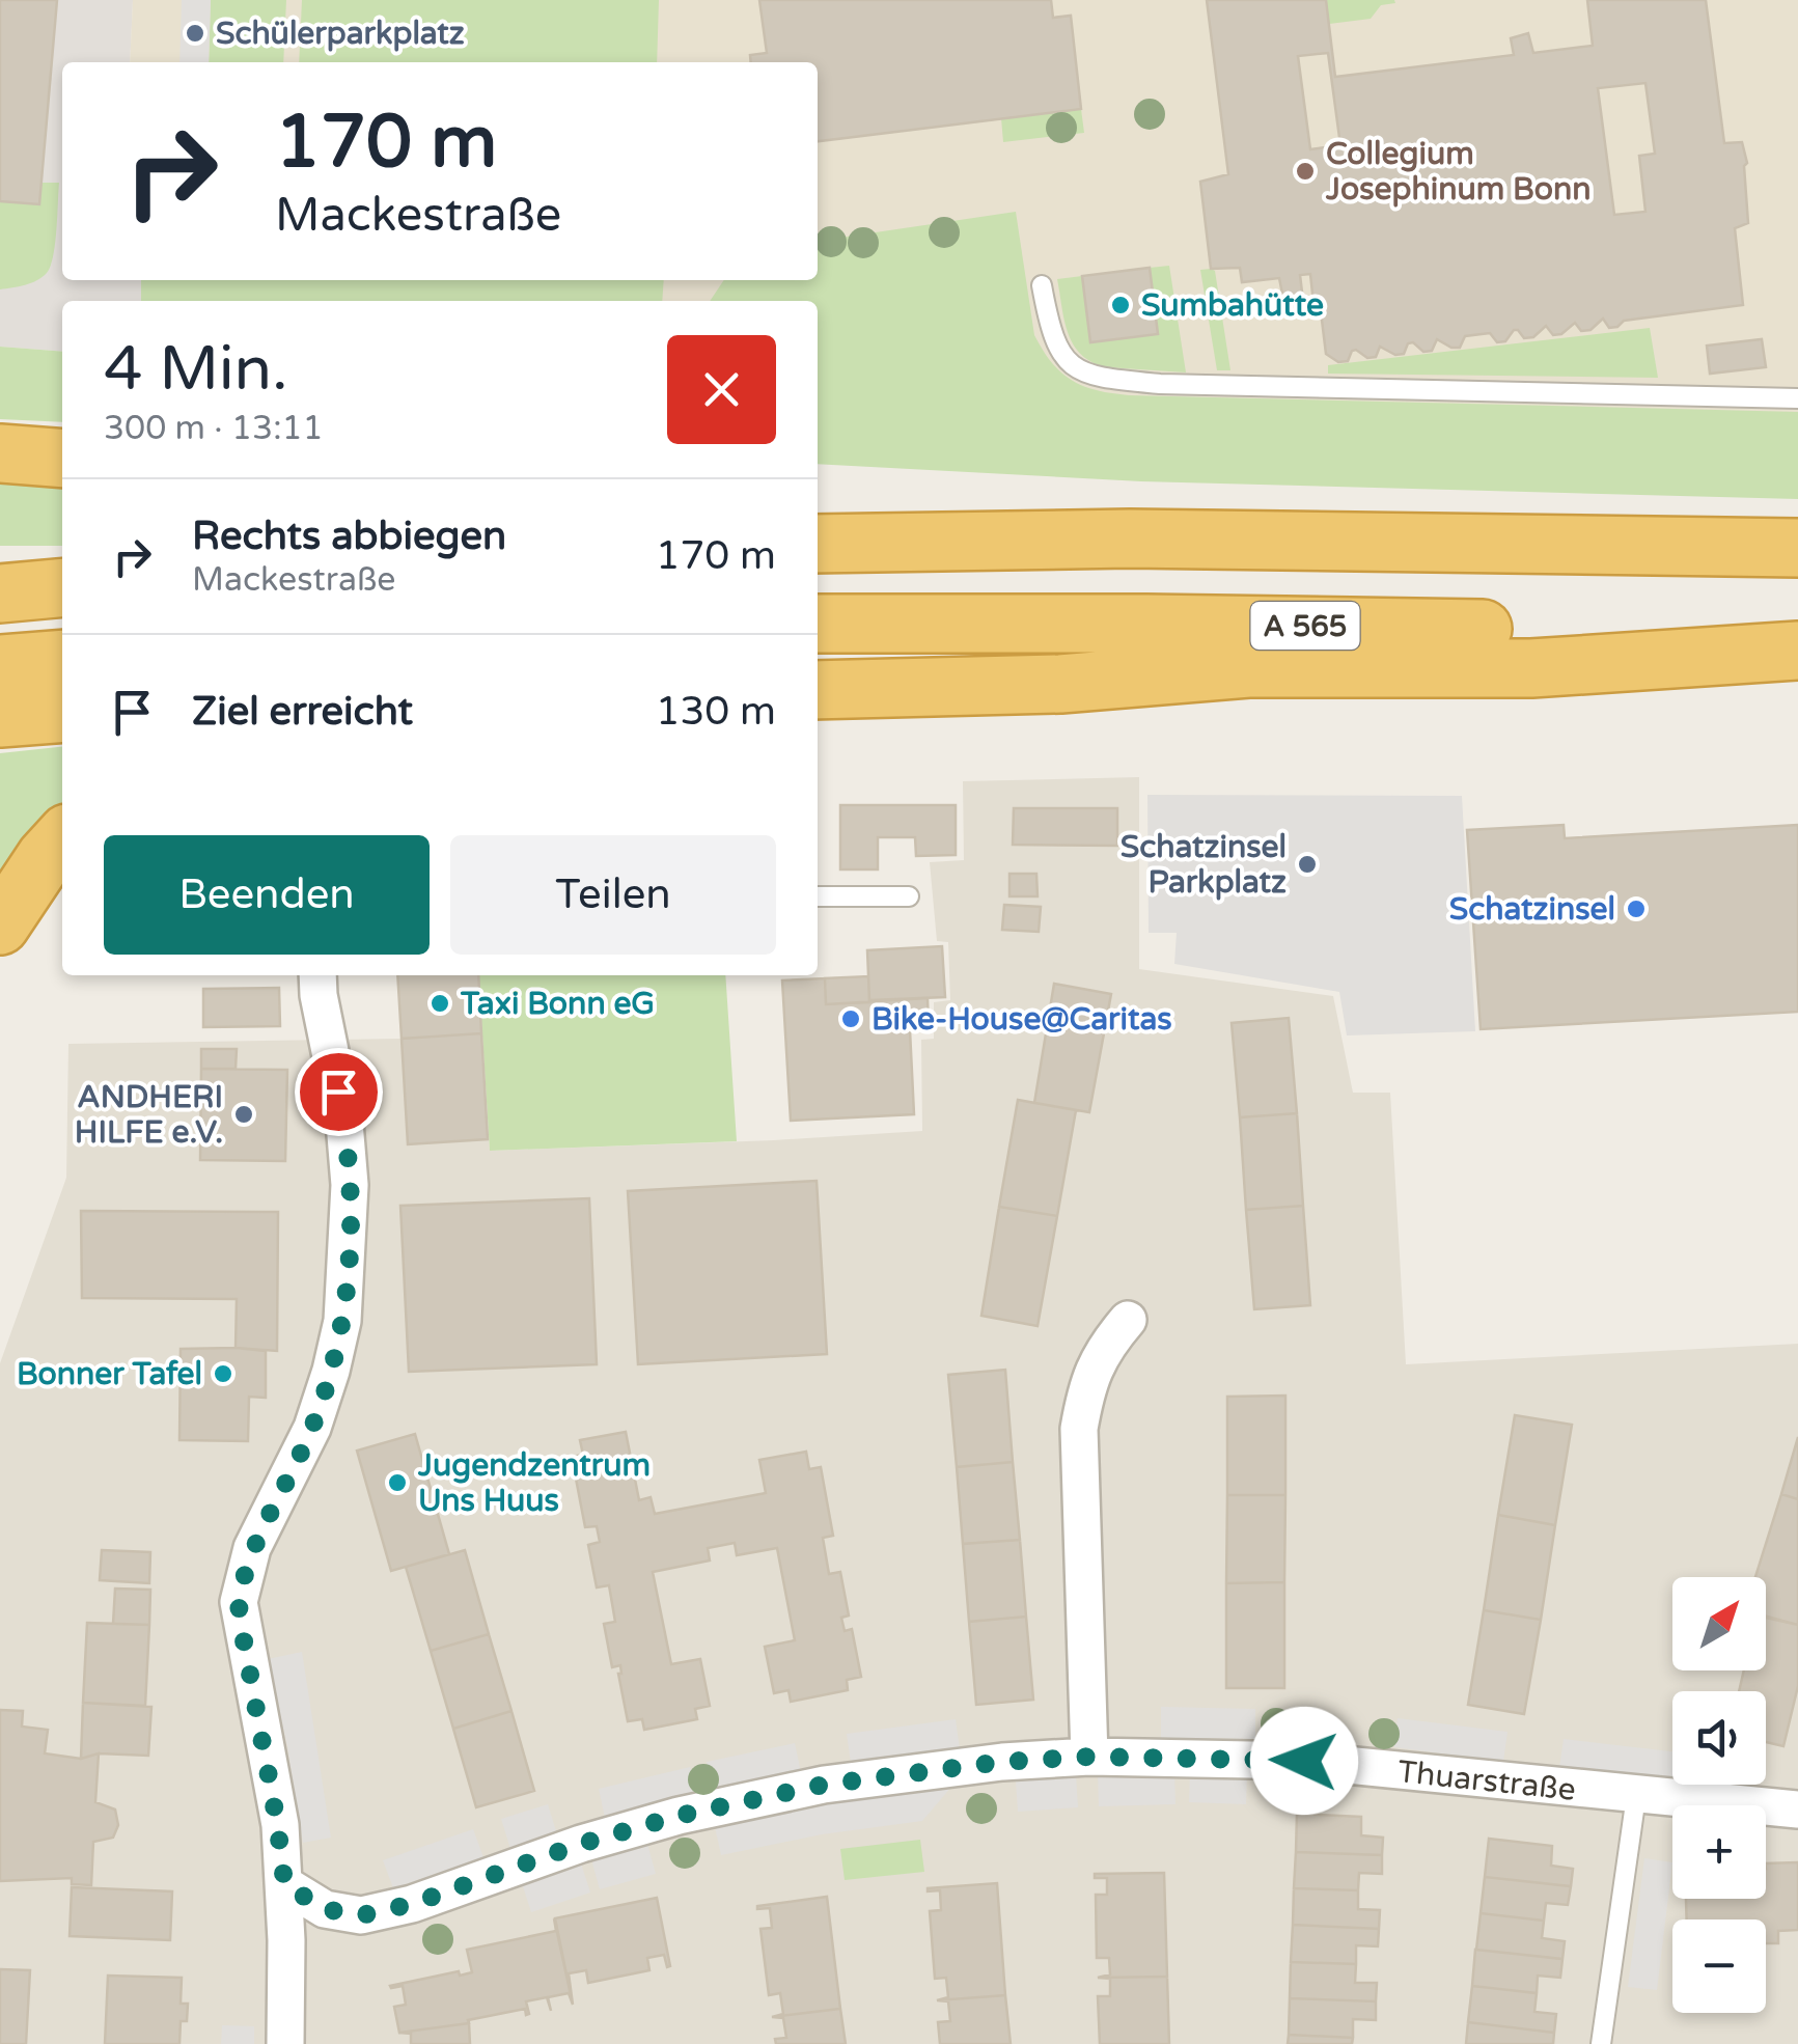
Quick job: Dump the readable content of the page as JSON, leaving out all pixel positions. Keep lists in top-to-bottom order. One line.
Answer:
{"streets":{"highway":["A 565"],"street":["Thuarstraße"]},"places":["Schülerparkplatz","Collegium Josephinum Bonn","Sumbahütte","Schatzinsel Parkplatz","Schatzinsel","Taxi Bonn eG","Bike-House@Caritas","ANDHERI HILFE e.V.","Bonner Tafel","Jugendzentrum Uns Huus"],"north":"top right","page":{"turn":["170 m","Mackestraße"],"heading":["4 Min.","300 m · 13:11"],"list":[{"name":"Rechts abbiegen","note":"Mackestraße","value":"170 m"},{"name":"Ziel erreicht","value":"130 m"}],"buttons":["Beenden","Teilen"],"map_buttons":["+","−"]}}
